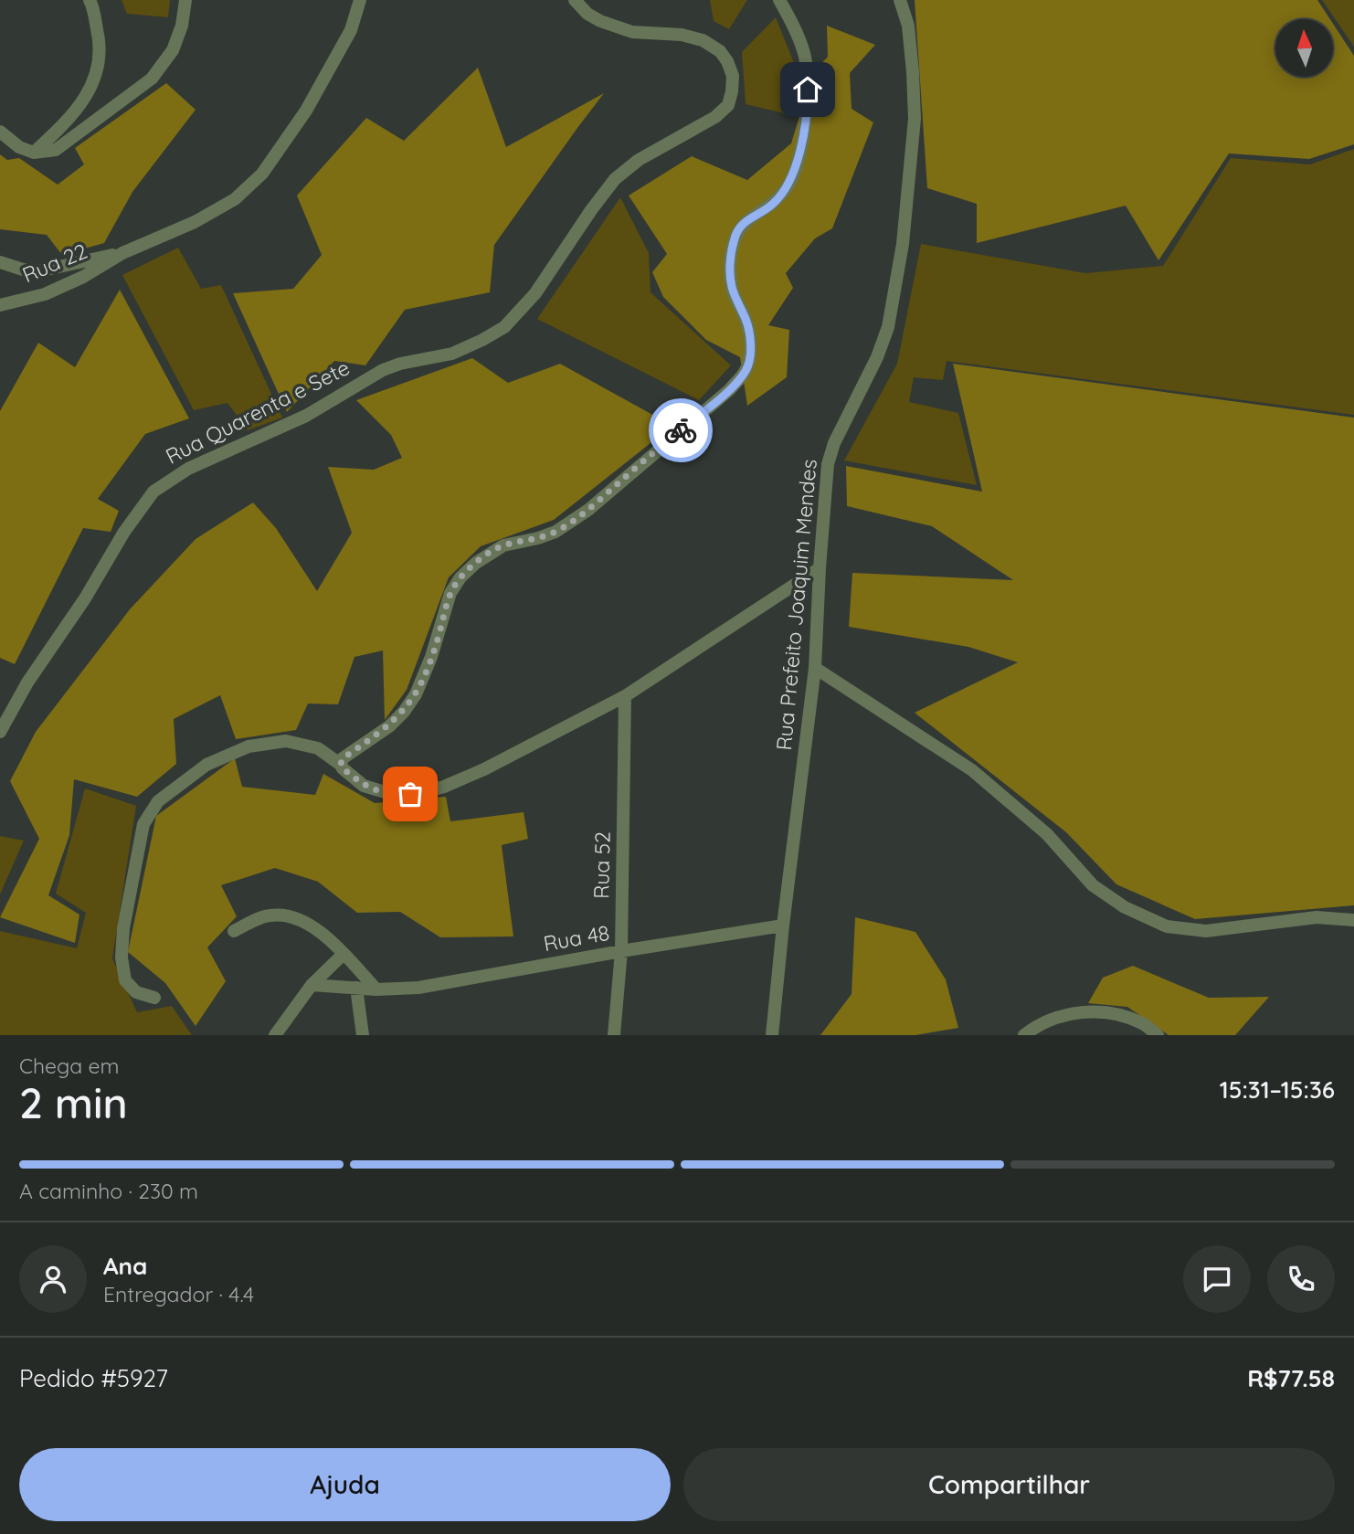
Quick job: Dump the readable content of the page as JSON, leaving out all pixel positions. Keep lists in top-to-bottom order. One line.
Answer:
{"streets":{"street":["Rua 22","Rua Quarenta e Sete","Rua Prefeito Joaquim Mendes","Rua 52","Rua 48"]},"crossings":[["Rua Prefeito Joaquim Mendes","Rua 48"],["Rua 52","Rua 48"]],"north":"top","page":{"heading":["2 min","Chega em","15:31–15:36"],"panel":["Ana","Entregador · 4.4","Pedido #5927","R$77.58"],"bar":"A caminho · 230 m","buttons":["Ajuda","Compartilhar"]}}
